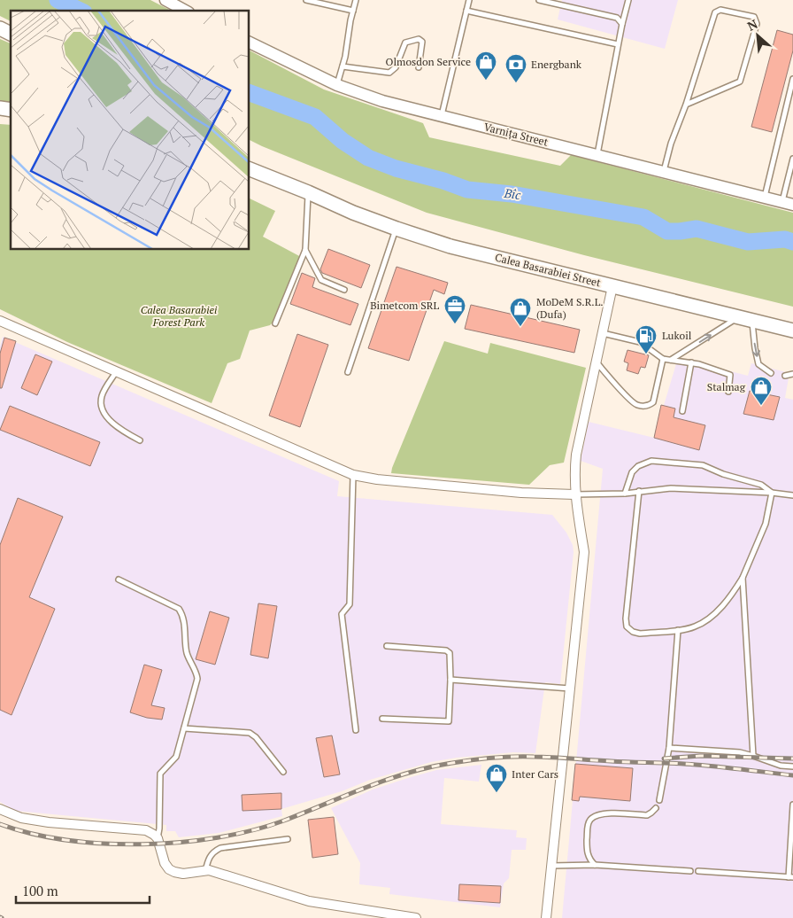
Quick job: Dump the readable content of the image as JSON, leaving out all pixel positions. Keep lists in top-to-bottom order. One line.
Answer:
{"streets":{"main road":["Calea Basarabiei Street"],"street":["Varnița Street"]},"water":["Bîc"],"parks":["Calea Basarabiei Forest Park"],"places":{"shop":["Olmosdon Service","MoDeM S.R.L. (Dufa)","Stalmag","Inter Cars"],"bank":["Energbank"],"office":["Bimetcom SRL"],"fuel station":["Lukoil"]},"scale_bar":"100 m","north":"top left"}
